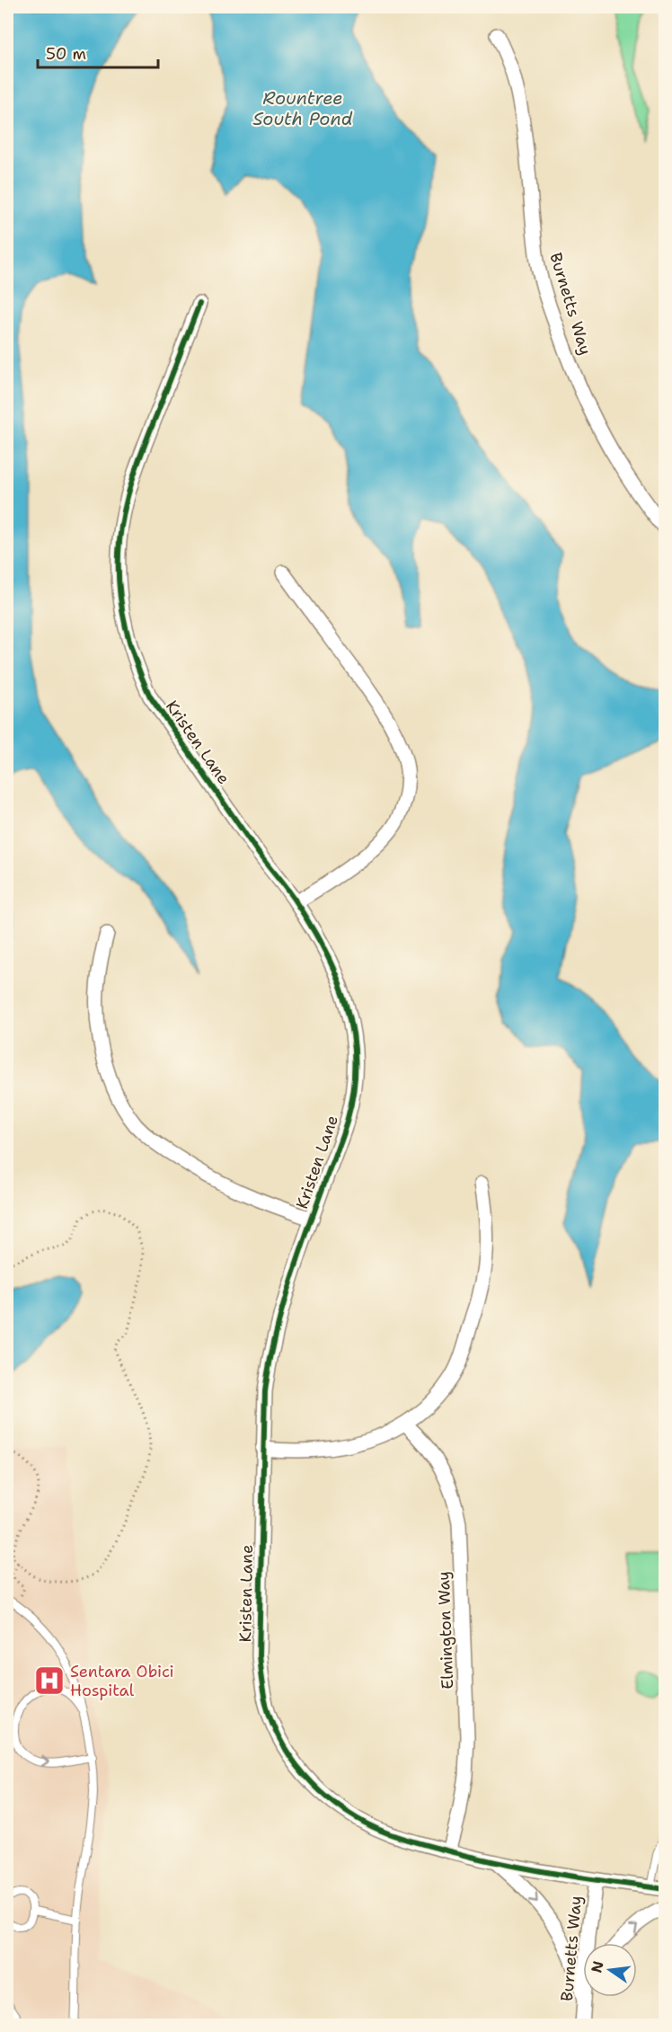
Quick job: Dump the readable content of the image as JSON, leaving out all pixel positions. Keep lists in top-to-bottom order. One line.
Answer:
{"streets":{"street":["Burnetts Way","Kristen Lane","Elmington Way"]},"crossings":[["Burnetts Way","Kristen Lane"],["Kristen Lane","Elmington Way"]],"water":["Rountree South Pond"],"places":{"hospital":["Sentara Obici Hospital"]},"scale_bar":"50 m","north":"left"}
